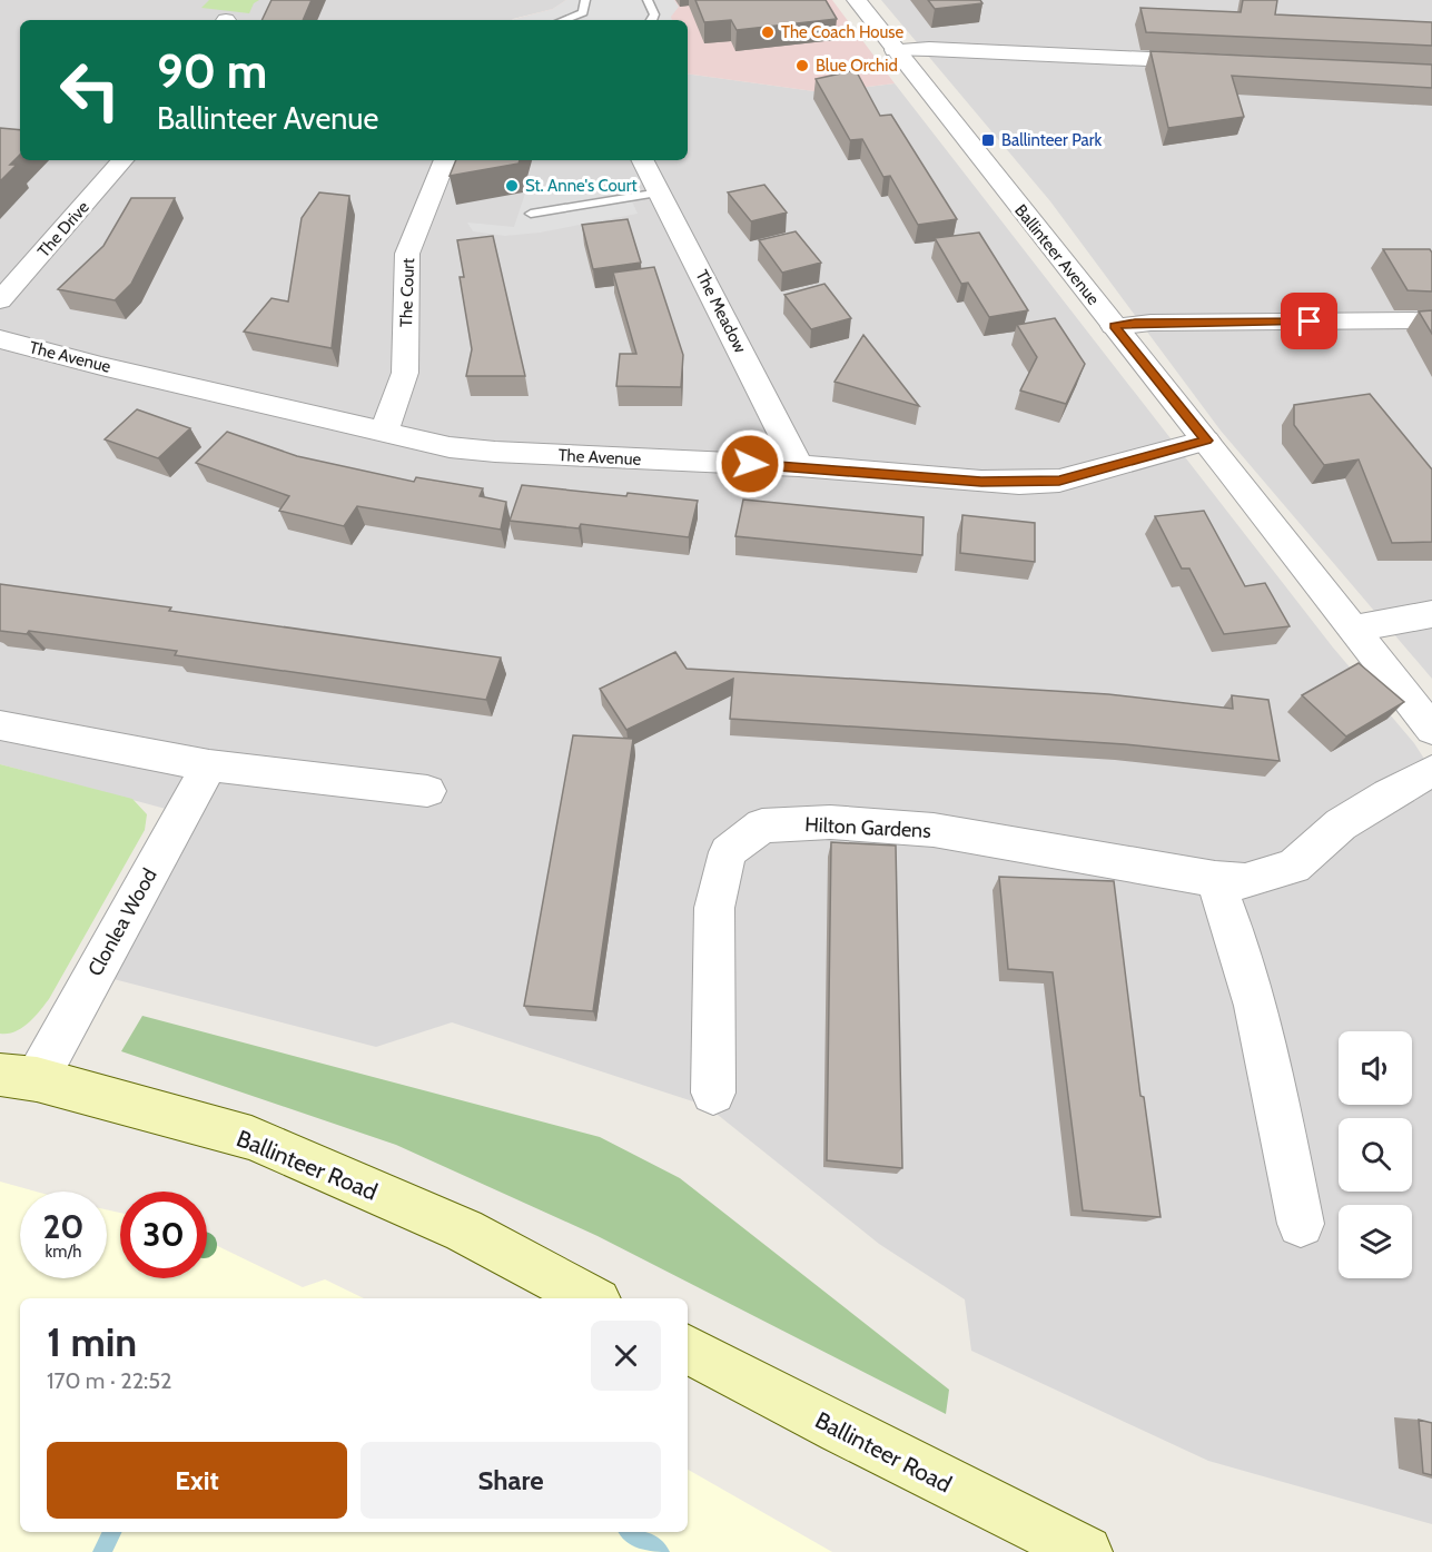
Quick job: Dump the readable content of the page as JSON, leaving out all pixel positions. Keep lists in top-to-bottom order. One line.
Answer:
{"streets":{"main road":["Ballinteer Road"],"street":["The Drive","Ballinteer Avenue","The Court","The Meadow","The Avenue","Hilton Gardens","Clonlea Wood"]},"crossings":[["Ballinteer Avenue","The Avenue"],["The Court","The Avenue"],["The Meadow","The Avenue"],["Clonlea Wood","Ballinteer Road"]],"places":{"other":["The Coach House","Blue Orchid","St. Anne's Court"],"transit":["Ballinteer Park"]},"page":{"turn":["90 m","Ballinteer Avenue"],"speed":"20 km/h","limit":"30","heading":["1 min","170 m · 22:52"],"buttons":["Exit","Share"]}}
